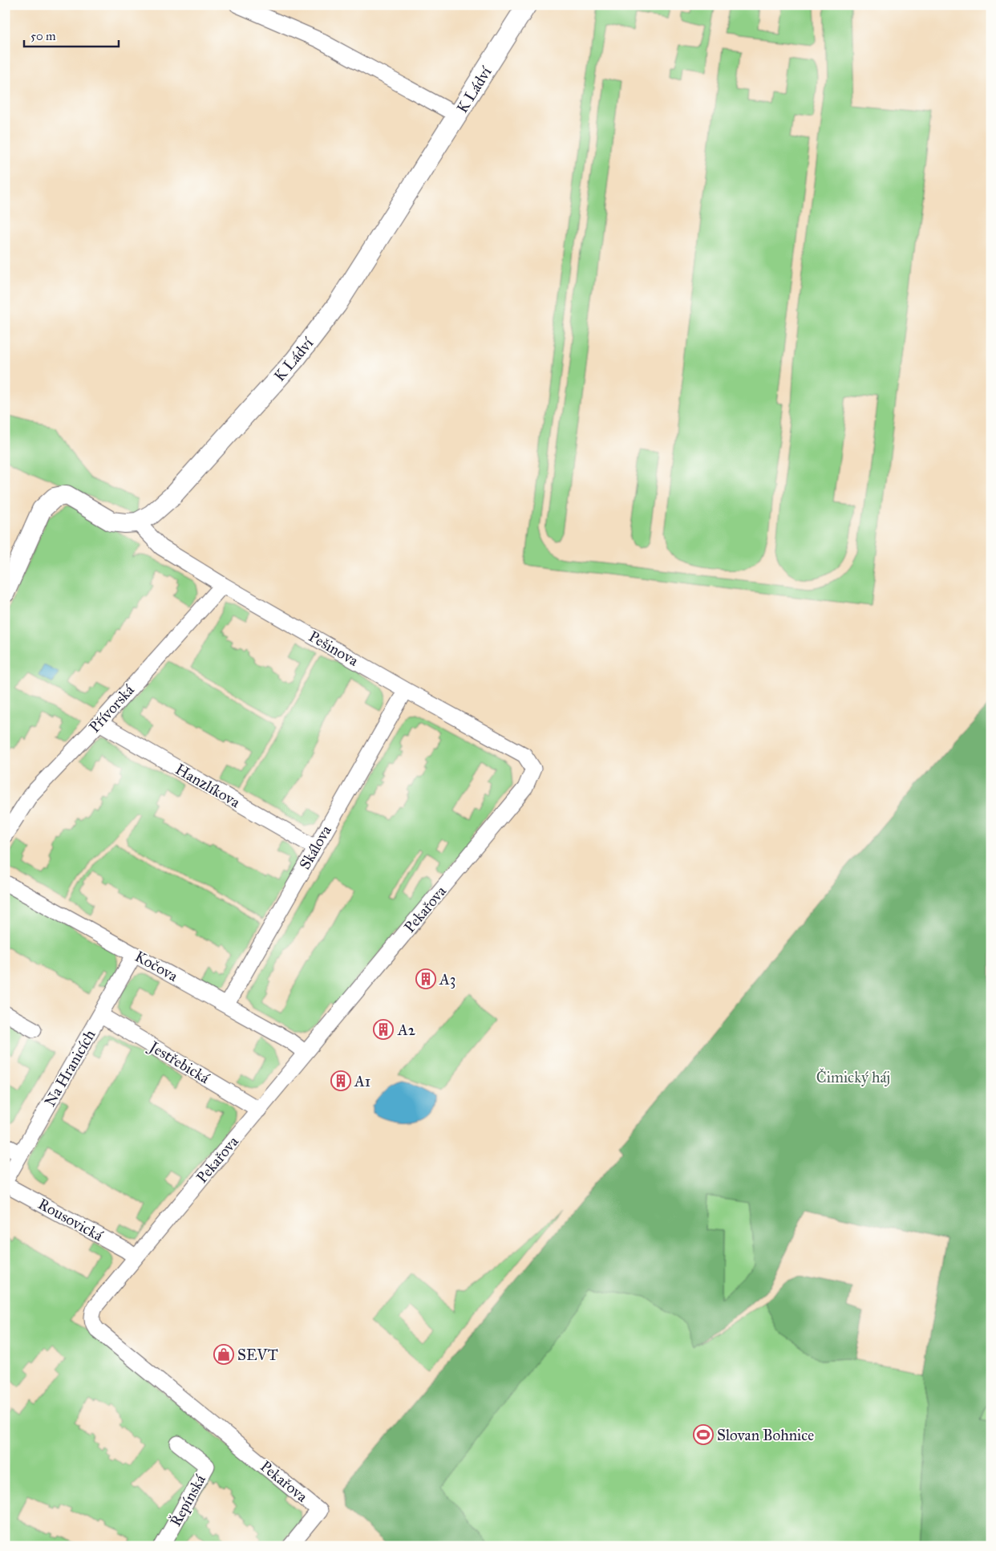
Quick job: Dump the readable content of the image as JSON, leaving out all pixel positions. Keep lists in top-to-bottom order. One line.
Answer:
{"streets":{"street":["K Ládví","Pešinova","Přívorská","Hanzlíkova","Skálova","Pekařova","Kočova","Jestřebická","Na Hranicích","Rousovická","Řepínská"]},"crossings":[["K Ládví","Pešinova"],["Pešinova","Přívorská"],["Pešinova","Skálova"],["Pešinova","Pekařova"],["Přívorská","Hanzlíkova"],["Hanzlíkova","Skálova"],["Skálova","Kočova"],["Pekařova","Kočova"],["Pekařova","Jestřebická"],["Pekařova","Rousovická"],["Kočova","Na Hranicích"],["Jestřebická","Na Hranicích"],["Na Hranicích","Rousovická"]],"parks":["Čimický háj"],"places":{"building":["A3","A2","A1"],"shop":["SEVT"],"sports":["Slovan Bohnice"]},"scale_bar":"50 m"}
